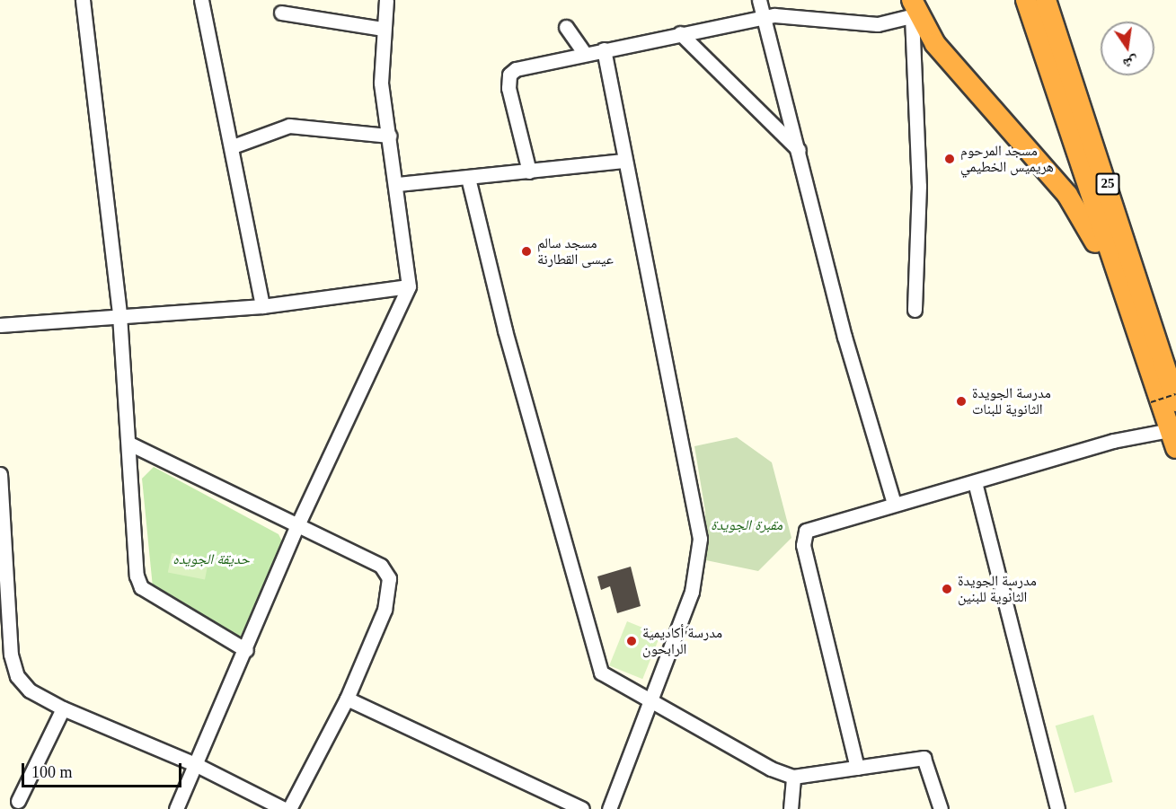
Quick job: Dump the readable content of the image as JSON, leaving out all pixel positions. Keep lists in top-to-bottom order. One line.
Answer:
{"streets":{"highway":["25"]},"parks":["مقبرة الجويدة","حديقة الجويده"],"places":["مسجد المرحوم هريميس الخطيمي","مسجد سالم عيسى القطارنة","مدرسة الجويدة الثانوية للبنات","مدرسة الجويدة الثانوية للبنين","مدرسة أكاديمية الرابحون"],"scale_bar":"100 m","north":"bottom"}
